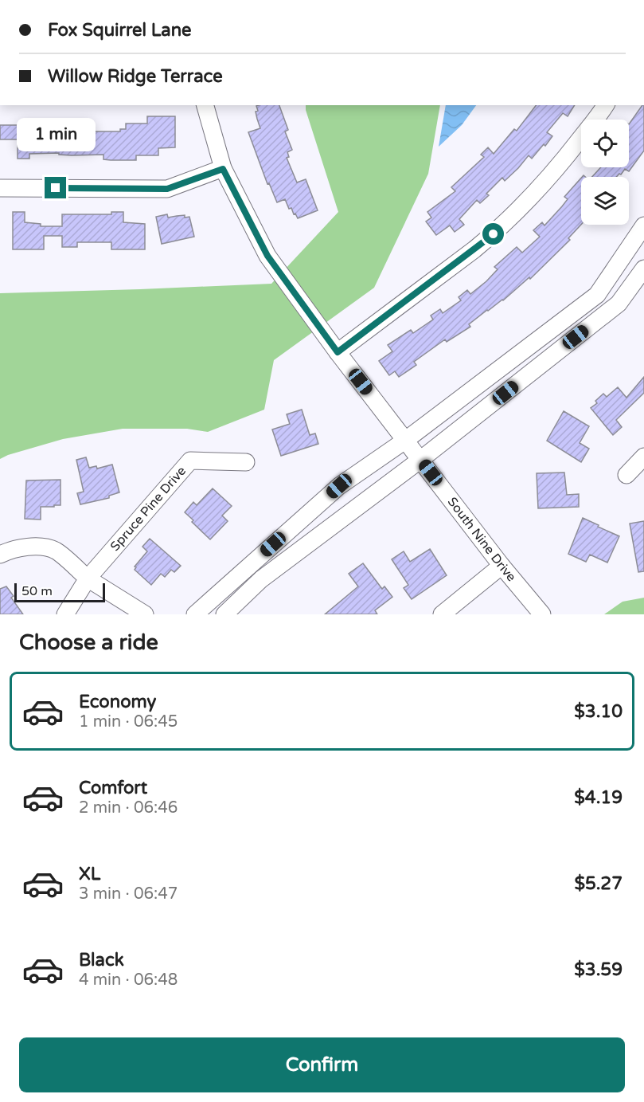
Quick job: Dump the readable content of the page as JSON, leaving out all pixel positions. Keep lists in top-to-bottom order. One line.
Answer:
{"streets":{"street":["Spruce Pine Drive","South Nine Drive"]},"scale_bar":"50 m","page":{"banner":["Fox Squirrel Lane","Willow Ridge Terrace"],"bubble":"1 min","scale":"50 m","heading":"Choose a ride","list":[{"name":"Economy","note":"1 min · 06:45","value":"$3.10"},{"name":"Comfort","note":"2 min · 06:46","value":"$4.19"},{"name":"XL","note":"3 min · 06:47","value":"$5.27"},{"name":"Black","note":"4 min · 06:48","value":"$3.59"}],"buttons":"Confirm"}}
